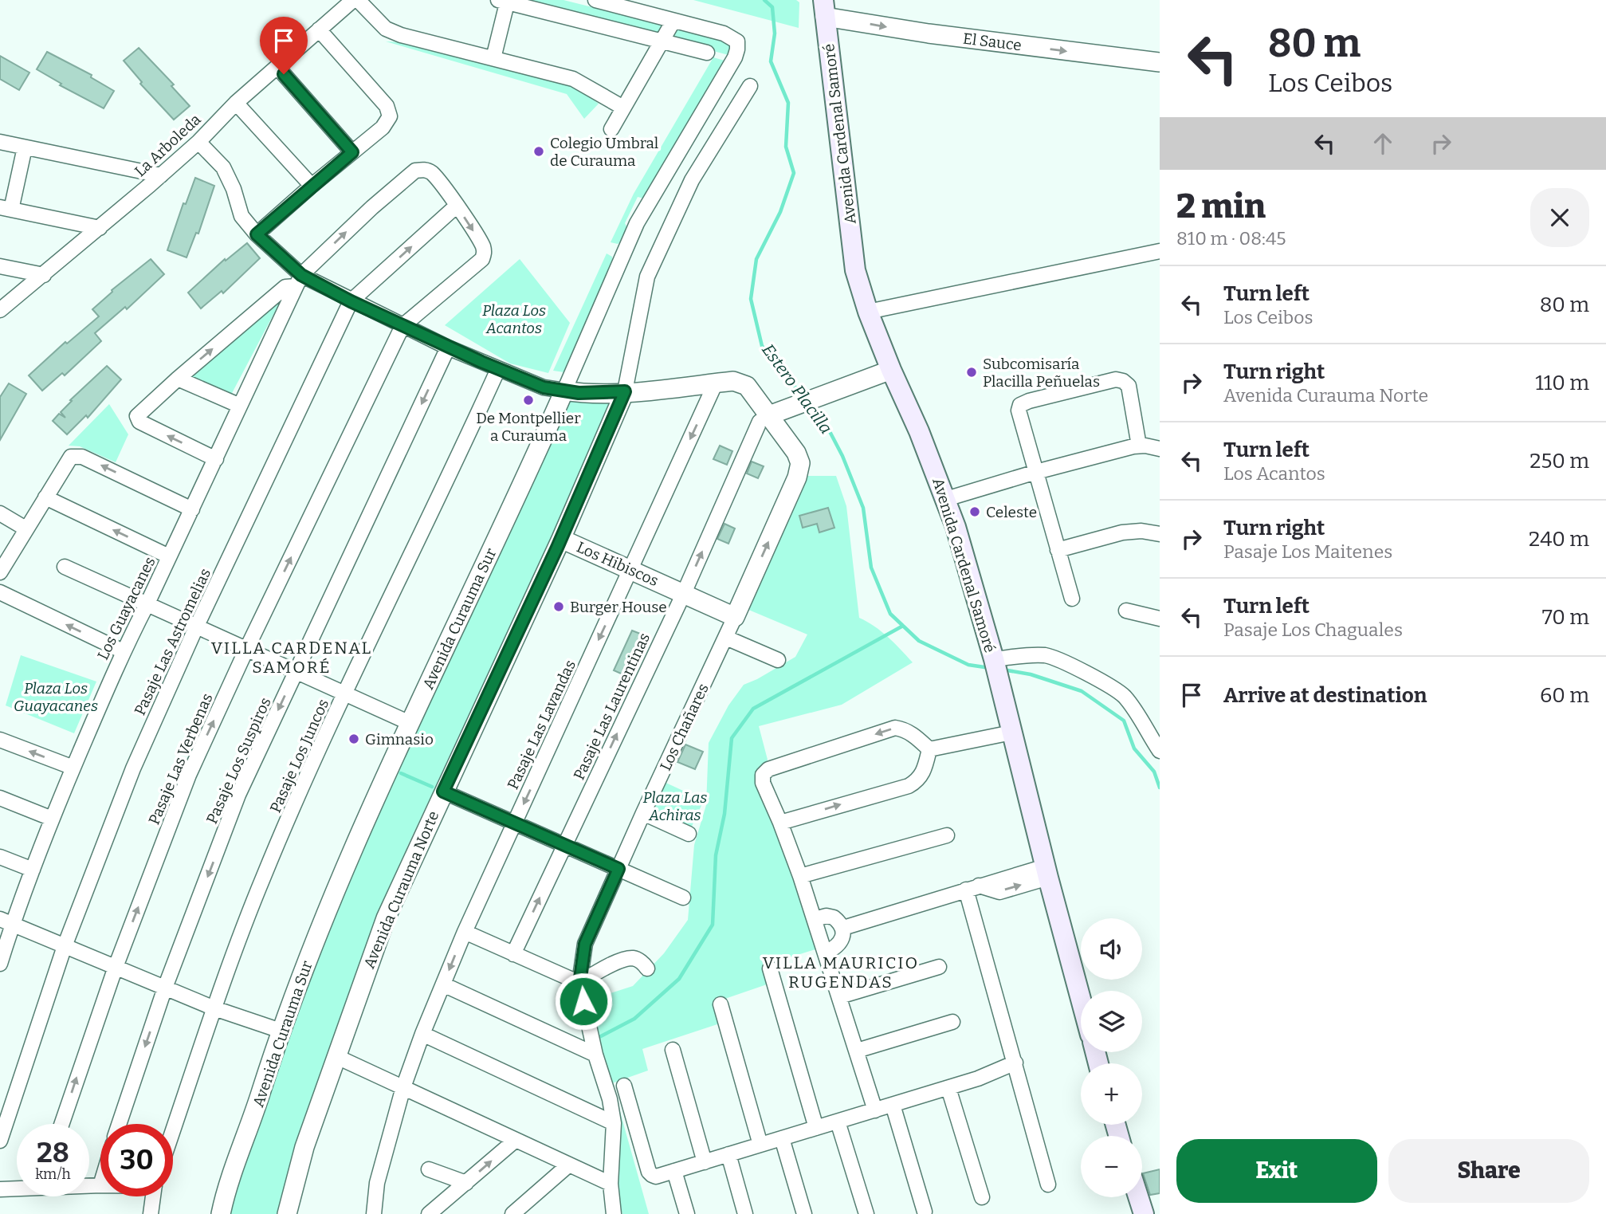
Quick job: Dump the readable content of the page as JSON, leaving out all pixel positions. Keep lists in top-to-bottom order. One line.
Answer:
{"streets":{"main road":["Avenida Cardenal Samoré"],"street":["El Sauce","La Arboleda","Los Hibiscos","Los Guayacanes","Avenida Curauma Sur","Pasaje Las Astromelias","Pasaje Las Laurentinas","Pasaje Las Lavandas","Los Chañares","Pasaje Los Juncos","Pasaje Las Verbenas","Pasaje Los Suspiros","Avenida Curauma Norte"]},"crossings":[["El Sauce","Avenida Cardenal Samoré"],["Los Hibiscos","Pasaje Las Laurentinas"],["Los Hibiscos","Pasaje Las Lavandas"],["Los Hibiscos","Los Chañares"],["Los Hibiscos","Avenida Curauma Norte"],["Pasaje Las Astromelias","Pasaje Las Verbenas"],["Pasaje Las Laurentinas","Los Chañares"]],"one_way":["El Sauce","Pasaje Las Laurentinas","Pasaje Las Lavandas","Pasaje Los Suspiros"],"districts":["VILLA CARDENAL SAMORÉ","VILLA MAURICIO RUGENDAS"],"water":["Estero Placilla"],"parks":["Plaza Los Acantos","Plaza Los Guayacanes","Plaza Las Achiras"],"places":["Colegio Umbral de Curauma","Subcomisaría Placilla Peñuelas","De Montpellier a Curauma","Celeste","Burger House","Gimnasio"],"page":{"turn":["80 m","Los Ceibos"],"heading":["2 min","810 m · 08:45"],"list":[{"name":"Turn left","note":"Los Ceibos","value":"80 m"},{"name":"Turn right","note":"Avenida Curauma Norte","value":"110 m"},{"name":"Turn left","note":"Los Acantos","value":"250 m"},{"name":"Turn right","note":"Pasaje Los Maitenes","value":"240 m"},{"name":"Turn left","note":"Pasaje Los Chaguales","value":"70 m"},{"name":"Arrive at destination","value":"60 m"}],"map_buttons":["+","−"],"speed":"28 km/h","limit":"30","buttons":["Exit","Share"]}}
